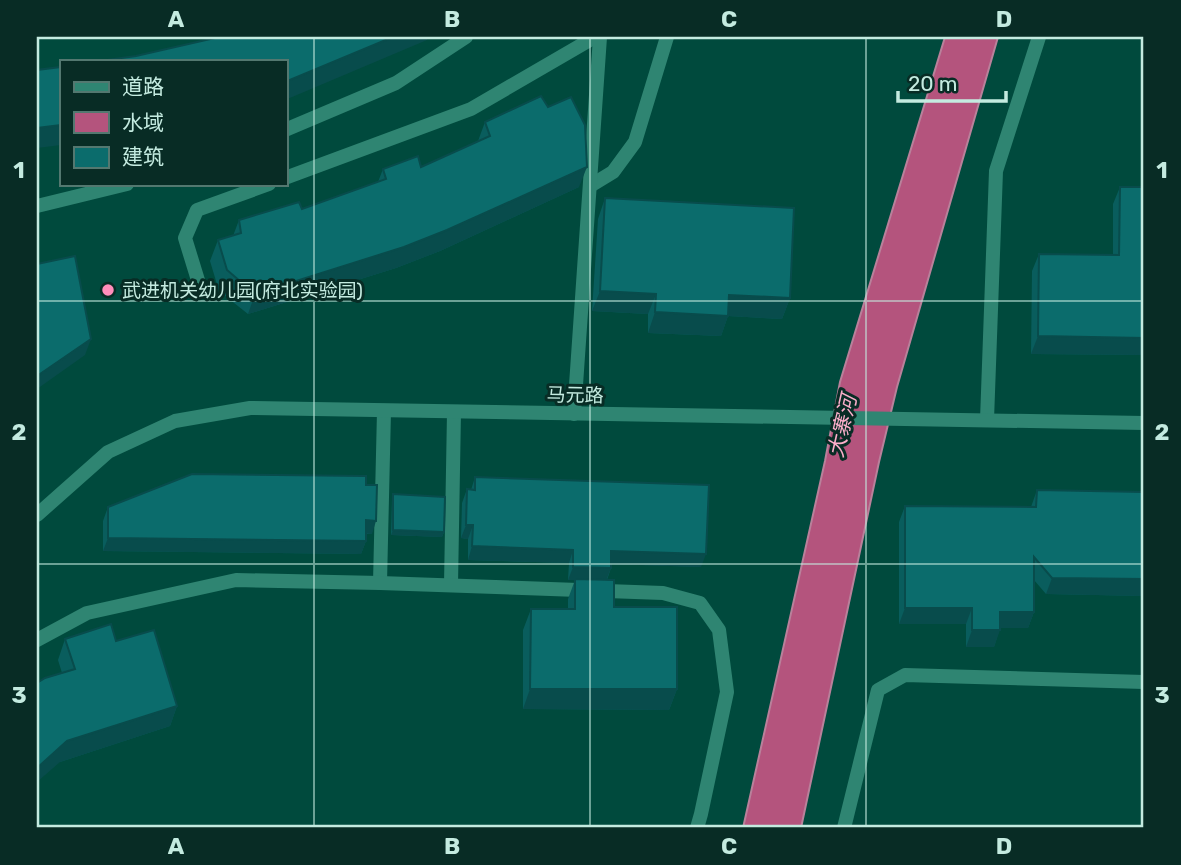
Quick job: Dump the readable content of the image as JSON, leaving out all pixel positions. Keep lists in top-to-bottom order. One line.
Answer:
{"streets":{"street":["马元路"]},"water":["大寨河"],"places":["武进机关幼儿园(府北实验园)"],"legend":["道路","水域","建筑"],"scale_bar":"20 m","grid":{"columns":["A","B","C","D"],"rows":["1","2","3"]}}
